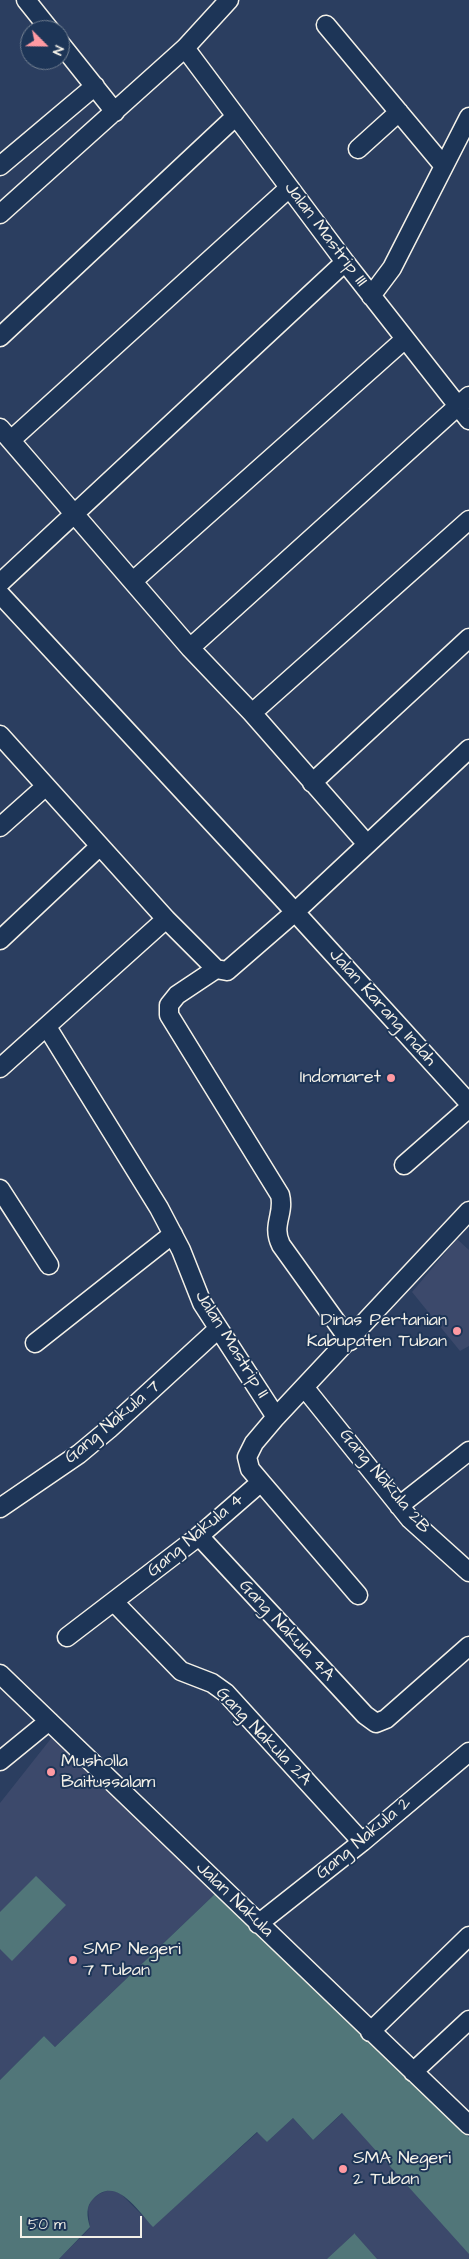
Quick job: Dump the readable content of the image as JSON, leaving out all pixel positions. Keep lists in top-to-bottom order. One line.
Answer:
{"streets":{"street":["Jalan Mastrip III","Jalan Karang Indah","Jalan Mastrip II","Gang Nakula 7","Gang Nakula 2B","Gang Nakula 4","Gang Nakula 4A","Gang Nakula 2A","Gang Nakula 2","Jalan Nakula"]},"crossings":[["Jalan Mastrip II","Gang Nakula 7"],["Jalan Mastrip II","Gang Nakula 2B"],["Jalan Mastrip II","Gang Nakula 4"],["Gang Nakula 4","Gang Nakula 4A"],["Gang Nakula 4","Gang Nakula 2A"],["Gang Nakula 2A","Gang Nakula 2"],["Gang Nakula 2","Jalan Nakula"]],"places":["Indomaret","Dinas Pertanian Kabupaten Tuban","Musholla Baitussalam","SMP Negeri 7 Tuban","SMA Negeri 2 Tuban"],"scale_bar":"50 m","north":"bottom right"}
